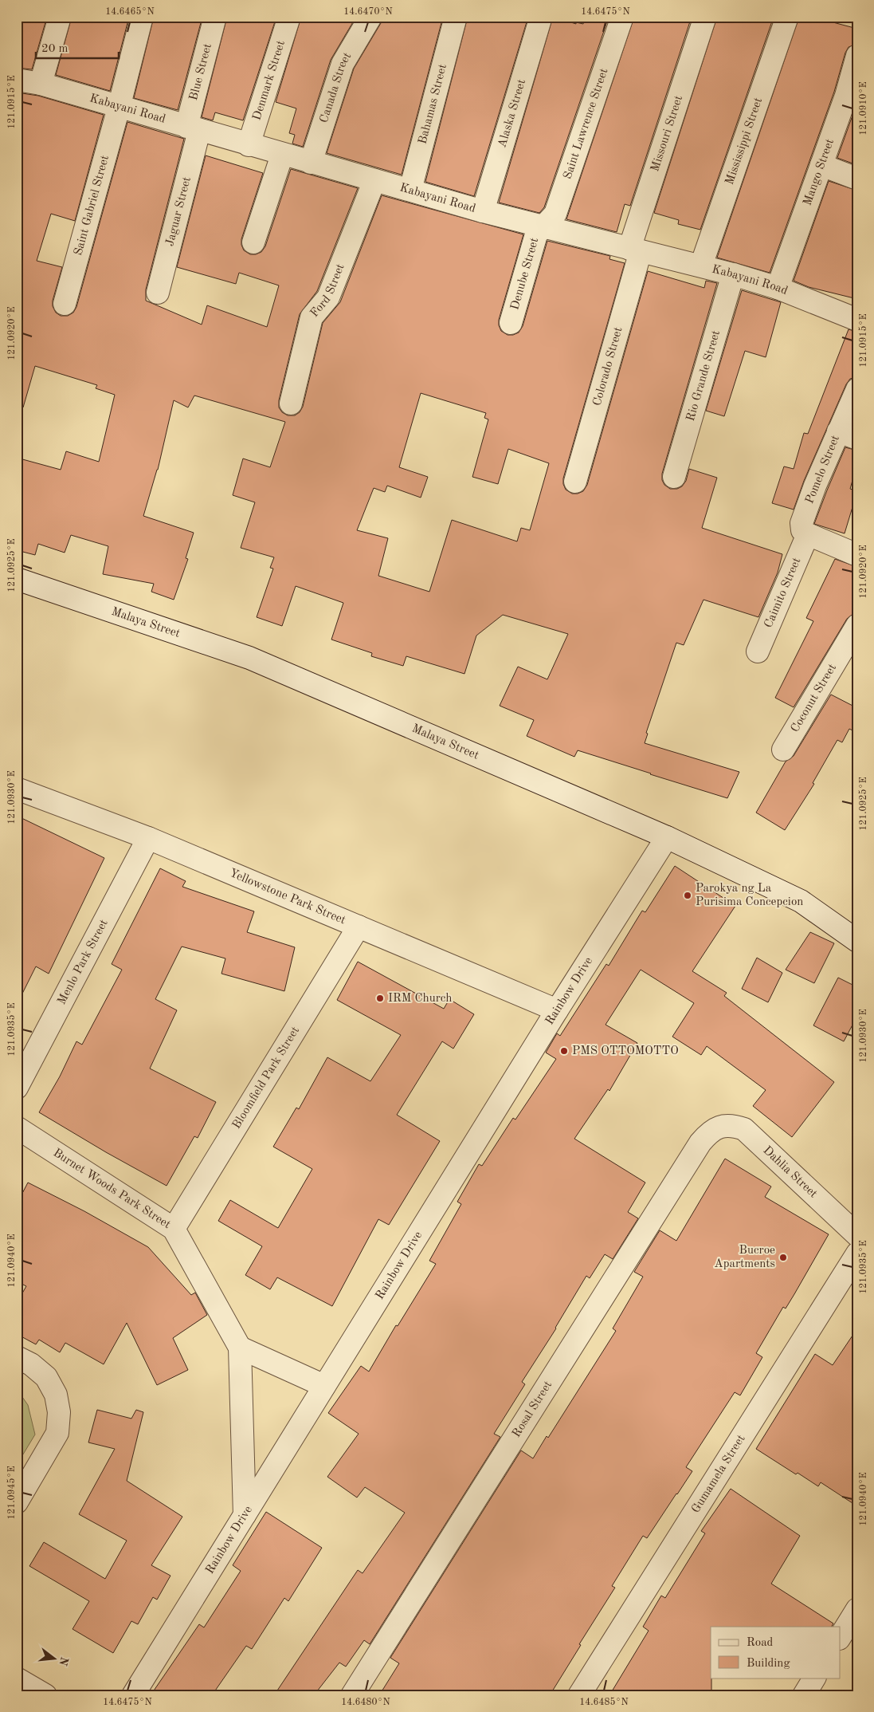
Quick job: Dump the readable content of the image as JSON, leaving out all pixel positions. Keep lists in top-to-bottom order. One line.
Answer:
{"streets":{"street":["Blue Street","Denmark Street","Canada Street","Bahamas Street","Kabayani Road","Alaska Street","Saint Lawrence Street","Missouri Street","Mississippi Street","Mango Street","Saint Gabriel Street","Jaguar Street","Denube Street","Ford Street","Colorado Street","Rio Grande Street","Pomelo Street","Caimito Street","Malaya Street","Coconut Street","Yellowstone Park Street","Menlo Park Street","Rainbow Drive","Bloomfield Park Street","Dahlia Street","Burnet Woods Park Street","Rosal Street","Gumamela Street"]},"crossings":[["Blue Street","Kabayani Road"],["Blue Street","Jaguar Street"],["Denmark Street","Kabayani Road"],["Canada Street","Kabayani Road"],["Bahamas Street","Kabayani Road"],["Kabayani Road","Alaska Street"],["Kabayani Road","Saint Lawrence Street"],["Kabayani Road","Missouri Street"],["Kabayani Road","Mississippi Street"],["Kabayani Road","Mango Street"],["Kabayani Road","Saint Gabriel Street"],["Kabayani Road","Jaguar Street"],["Kabayani Road","Denube Street"],["Kabayani Road","Ford Street"],["Kabayani Road","Colorado Street"],["Kabayani Road","Rio Grande Street"],["Saint Lawrence Street","Denube Street"],["Missouri Street","Colorado Street"],["Pomelo Street","Caimito Street"],["Malaya Street","Rainbow Drive"],["Yellowstone Park Street","Menlo Park Street"],["Yellowstone Park Street","Rainbow Drive"],["Yellowstone Park Street","Bloomfield Park Street"],["Rainbow Drive","Burnet Woods Park Street"],["Bloomfield Park Street","Burnet Woods Park Street"],["Dahlia Street","Rosal Street"]],"places":["Parokya ng La Purisima Concepcion","IRM Church","PMS OTTOMOTTO","Bucroe Apartments"],"legend":["Road","Building"],"scale_bar":"20 m","north":"right","coordinates":["14.6465°N","14.6470°N","14.6475°N","121.0915°E","121.0910°E","121.0920°E","121.0925°E","121.0930°E","121.0935°E","121.0940°E","121.0945°E","14.6480°N","14.6485°N"]}
